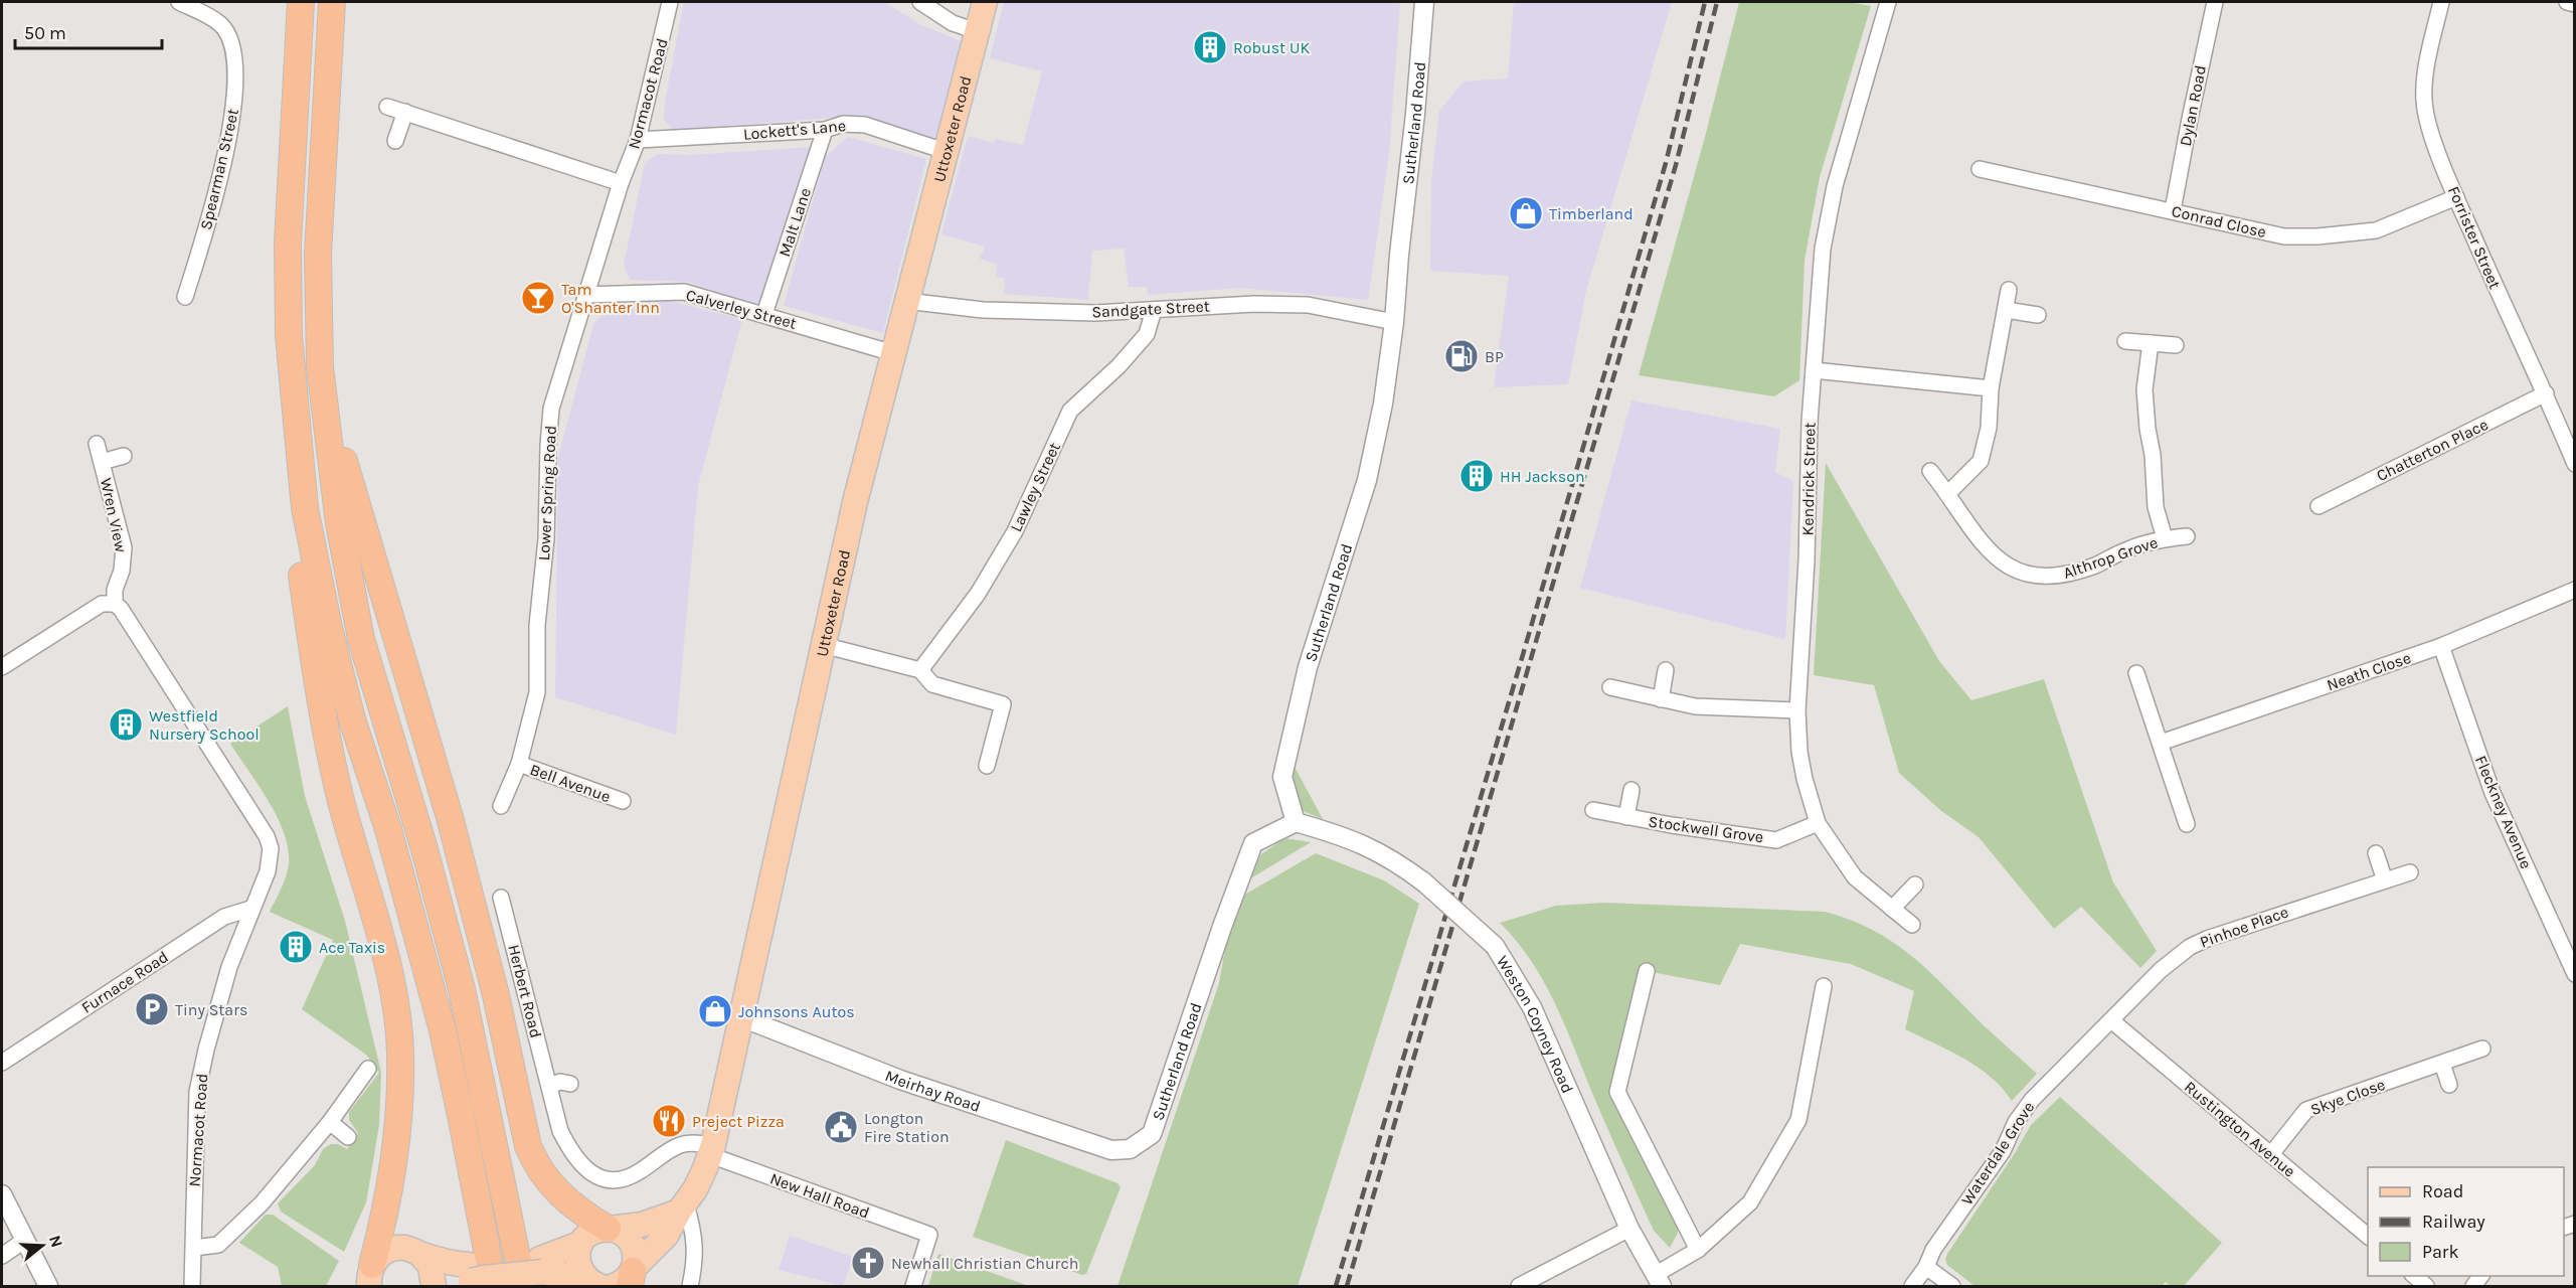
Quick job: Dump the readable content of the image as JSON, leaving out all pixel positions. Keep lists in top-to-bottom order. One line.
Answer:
{"streets":{"main road":["Uttoxeter Road"],"street":["Normacot Road","Dylan Road","Sutherland Road","Lockett's Lane","Spearman Street","Conrad Close","Malt Lane","Forrister Street","Calverley Street","Sandgate Street","Chatterton Place","Kendrick Street","Lawley Street","Lower Spring Road","Wren View","Althrop Grove","Neath Close","Bell Avenue","Fleckney Avenue","Stockwell Grove","Pinhoe Place","Furnace Road","Herbert Road","Weston Coyney Road","Meirhay Road","Skye Close","Rustington Avenue","Waterdale Grove","New Hall Road"]},"crossings":[["Normacot Road","Lockett's Lane"],["Normacot Road","Lower Spring Road"],["Normacot Road","Wren View"],["Normacot Road","Furnace Road"],["Dylan Road","Conrad Close"],["Sutherland Road","Sandgate Street"],["Sutherland Road","Weston Coyney Road"],["Sutherland Road","Meirhay Road"],["Uttoxeter Road","Lockett's Lane"],["Uttoxeter Road","Calverley Street"],["Uttoxeter Road","Sandgate Street"],["Uttoxeter Road","Meirhay Road"],["Uttoxeter Road","New Hall Road"],["Lockett's Lane","Malt Lane"],["Conrad Close","Forrister Street"],["Malt Lane","Calverley Street"],["Forrister Street","Chatterton Place"],["Calverley Street","Lower Spring Road"],["Sandgate Street","Lawley Street"],["Kendrick Street","Stockwell Grove"],["Lower Spring Road","Bell Avenue"],["Neath Close","Fleckney Avenue"],["Pinhoe Place","Rustington Avenue"],["Pinhoe Place","Waterdale Grove"],["Herbert Road","New Hall Road"],["Skye Close","Rustington Avenue"]],"places":{"building":["Robust UK","HH Jackson","Westfield Nursery School","Ace Taxis"],"shop":["Timberland","Johnsons Autos"],"bar":["Tam O'Shanter Inn"],"fuel station":["BP"],"parking":["Tiny Stars"],"restaurant":["Preject Pizza"],"public building":["Longton Fire Station"],"church":["Newhall Christian Church"]},"legend":["Road","Railway","Park"],"scale_bar":"50 m","north":"right"}
